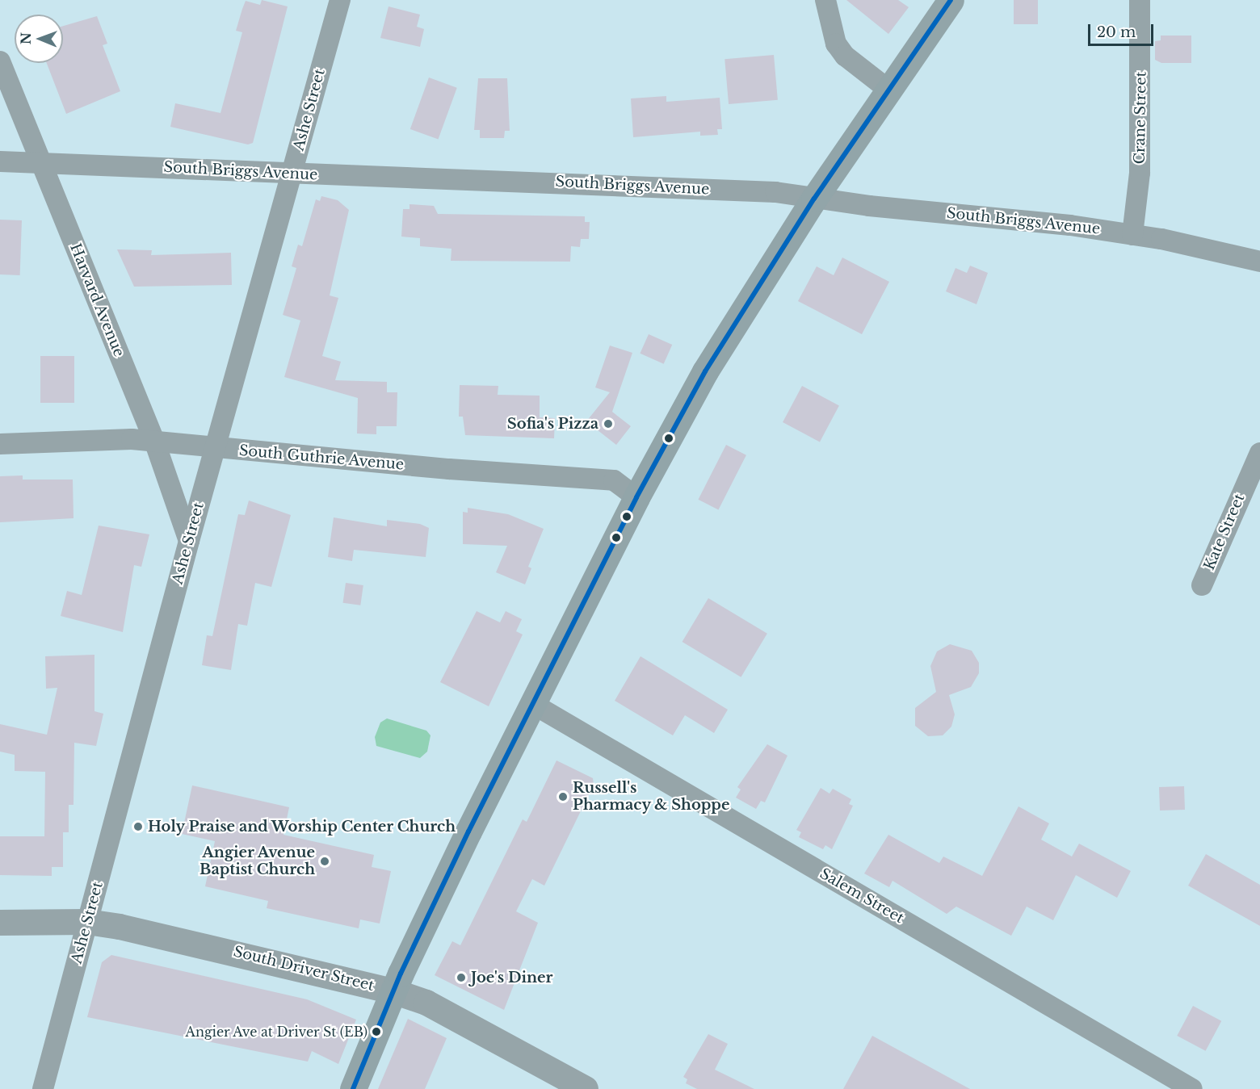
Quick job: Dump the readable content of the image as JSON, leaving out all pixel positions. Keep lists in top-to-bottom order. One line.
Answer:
{"streets":{"street":["Ashe Street","Crane Street","South Briggs Avenue","Harvard Avenue","South Guthrie Avenue","Kate Street","Salem Street","South Driver Street"]},"crossings":[["Ashe Street","South Briggs Avenue"],["Ashe Street","Harvard Avenue"],["Ashe Street","South Guthrie Avenue"],["Ashe Street","South Driver Street"],["Crane Street","South Briggs Avenue"],["South Briggs Avenue","Harvard Avenue"],["Harvard Avenue","South Guthrie Avenue"]],"places":["Sofia's Pizza","Russell's Pharmacy & Shoppe","Holy Praise and Worship Center Church","Angier Avenue Baptist Church","Joe's Diner","Angier Ave at Driver St (EB)"],"scale_bar":"20 m","north":"left"}
